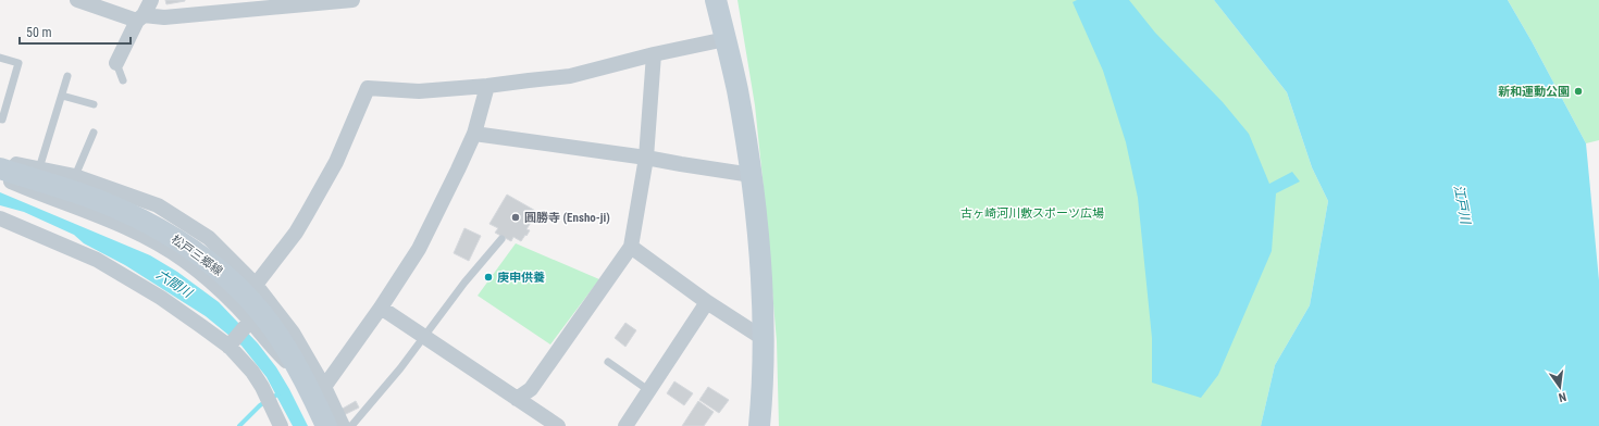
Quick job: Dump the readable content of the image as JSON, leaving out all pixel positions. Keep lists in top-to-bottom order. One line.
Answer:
{"streets":{"street":["松戸三郷線"]},"water":["江戸川","六間川"],"parks":["古ヶ崎河川敷スポーツ広場"],"places":["新和運動公園","圓勝寺 (Ensho-ji)","庚申供養"],"scale_bar":"50 m","north":"bottom"}
